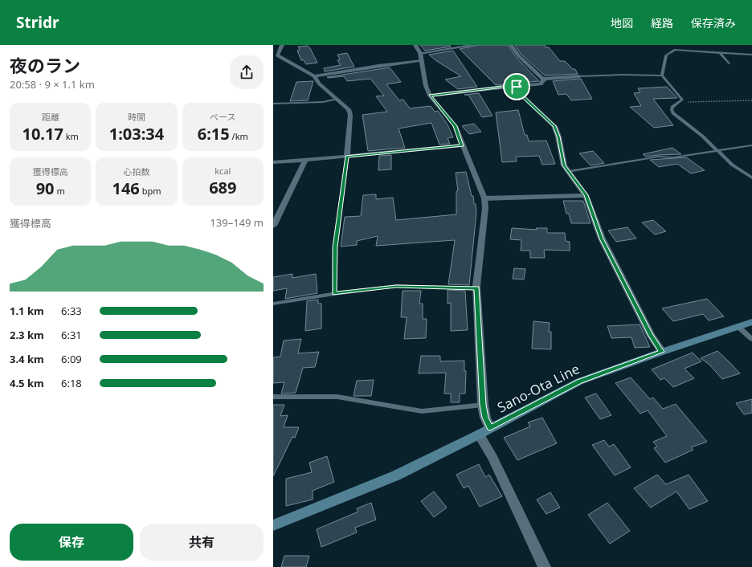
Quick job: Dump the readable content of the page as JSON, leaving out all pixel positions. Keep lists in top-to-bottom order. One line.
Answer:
{"streets":{"main road":["Sano-Ota Line"]},"page":{"header":"Stridr","nav":["地図","経路","保存済み"],"heading":["夜のラン","20:58 · 9 × 1.1 km"],"stats":[["距離","10.17 km"],["時間","1:03:34"],["ペース","6:15 /km"],["獲得標高","90 m"],["心拍数","146 bpm"],["kcal","689"]],"chart":["獲得標高","139–149 m"],"list":[{"name":"1.1 km","note":"6:33"},{"name":"2.3 km","note":"6:31"},{"name":"3.4 km","note":"6:09"},{"name":"4.5 km","note":"6:18"}],"buttons":["保存","共有"]}}
